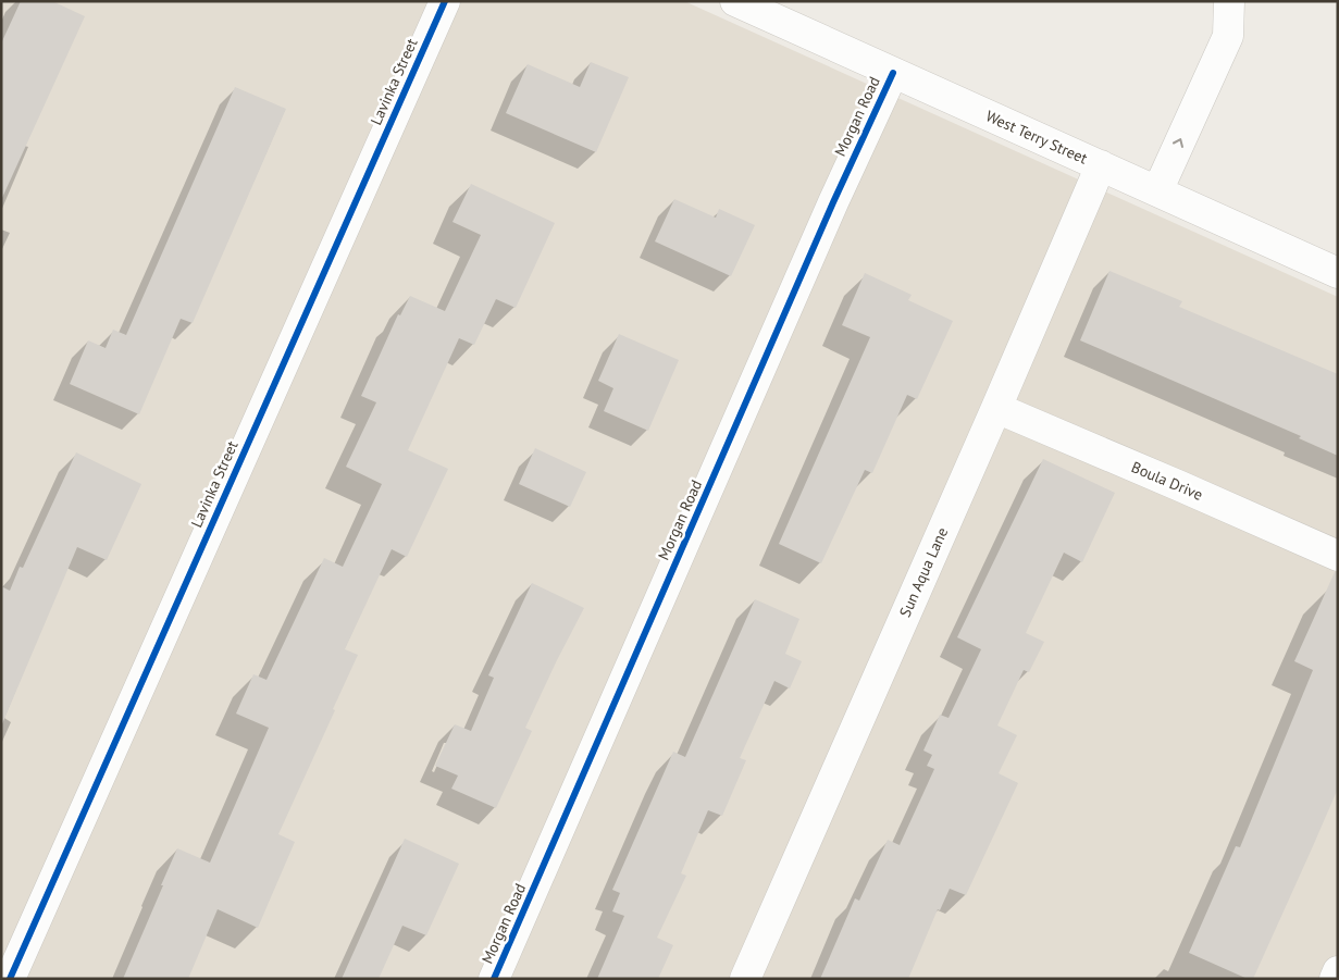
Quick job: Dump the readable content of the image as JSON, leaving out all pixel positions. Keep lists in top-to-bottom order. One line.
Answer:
{"streets":{"street":["Lavinka Street","Morgan Road","West Terry Street","Boula Drive","Sun Aqua Lane"]},"crossings":[["Morgan Road","West Terry Street"],["West Terry Street","Sun Aqua Lane"],["Boula Drive","Sun Aqua Lane"]]}
